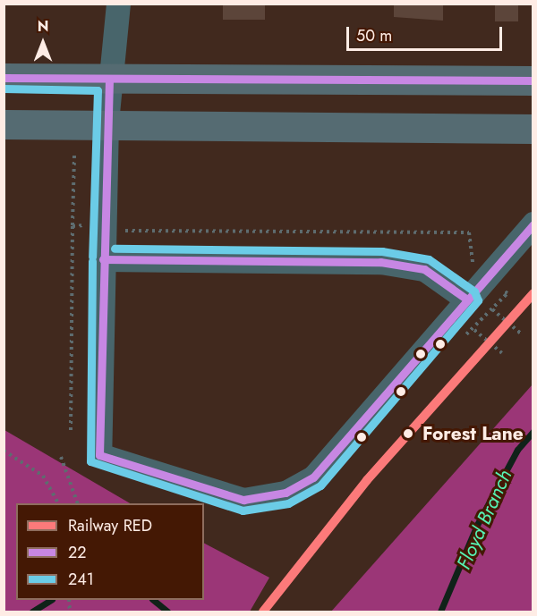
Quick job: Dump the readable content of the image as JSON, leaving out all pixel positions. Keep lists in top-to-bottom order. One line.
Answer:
{"water":["Floyd Branch"],"places":["Forest Lane"],"lines":["transit line 22","transit line 241","rail line RED"],"legend":["Railway RED","22","241"],"scale_bar":"50 m","north":"top"}
